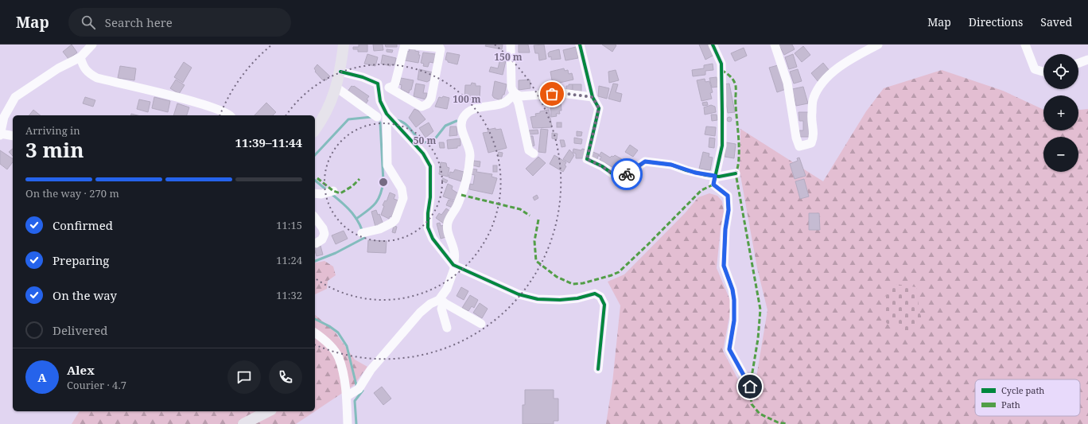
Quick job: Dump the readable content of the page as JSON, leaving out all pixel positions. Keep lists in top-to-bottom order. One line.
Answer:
{"legend":["Cycle path","Path"],"page":{"header":"Map","search":"Search here","nav":["Map","Directions","Saved"],"map_buttons":["+","−"],"heading":["3 min","Arriving in","11:39–11:44"],"panel":["Alex","Courier · 4.7"],"bar":"On the way · 270 m","list":[["Confirmed","11:15"],["Preparing","11:24"],["On the way","11:32"],"Delivered"],"round":"A"},"rings":["150 m","100 m","50 m"]}
